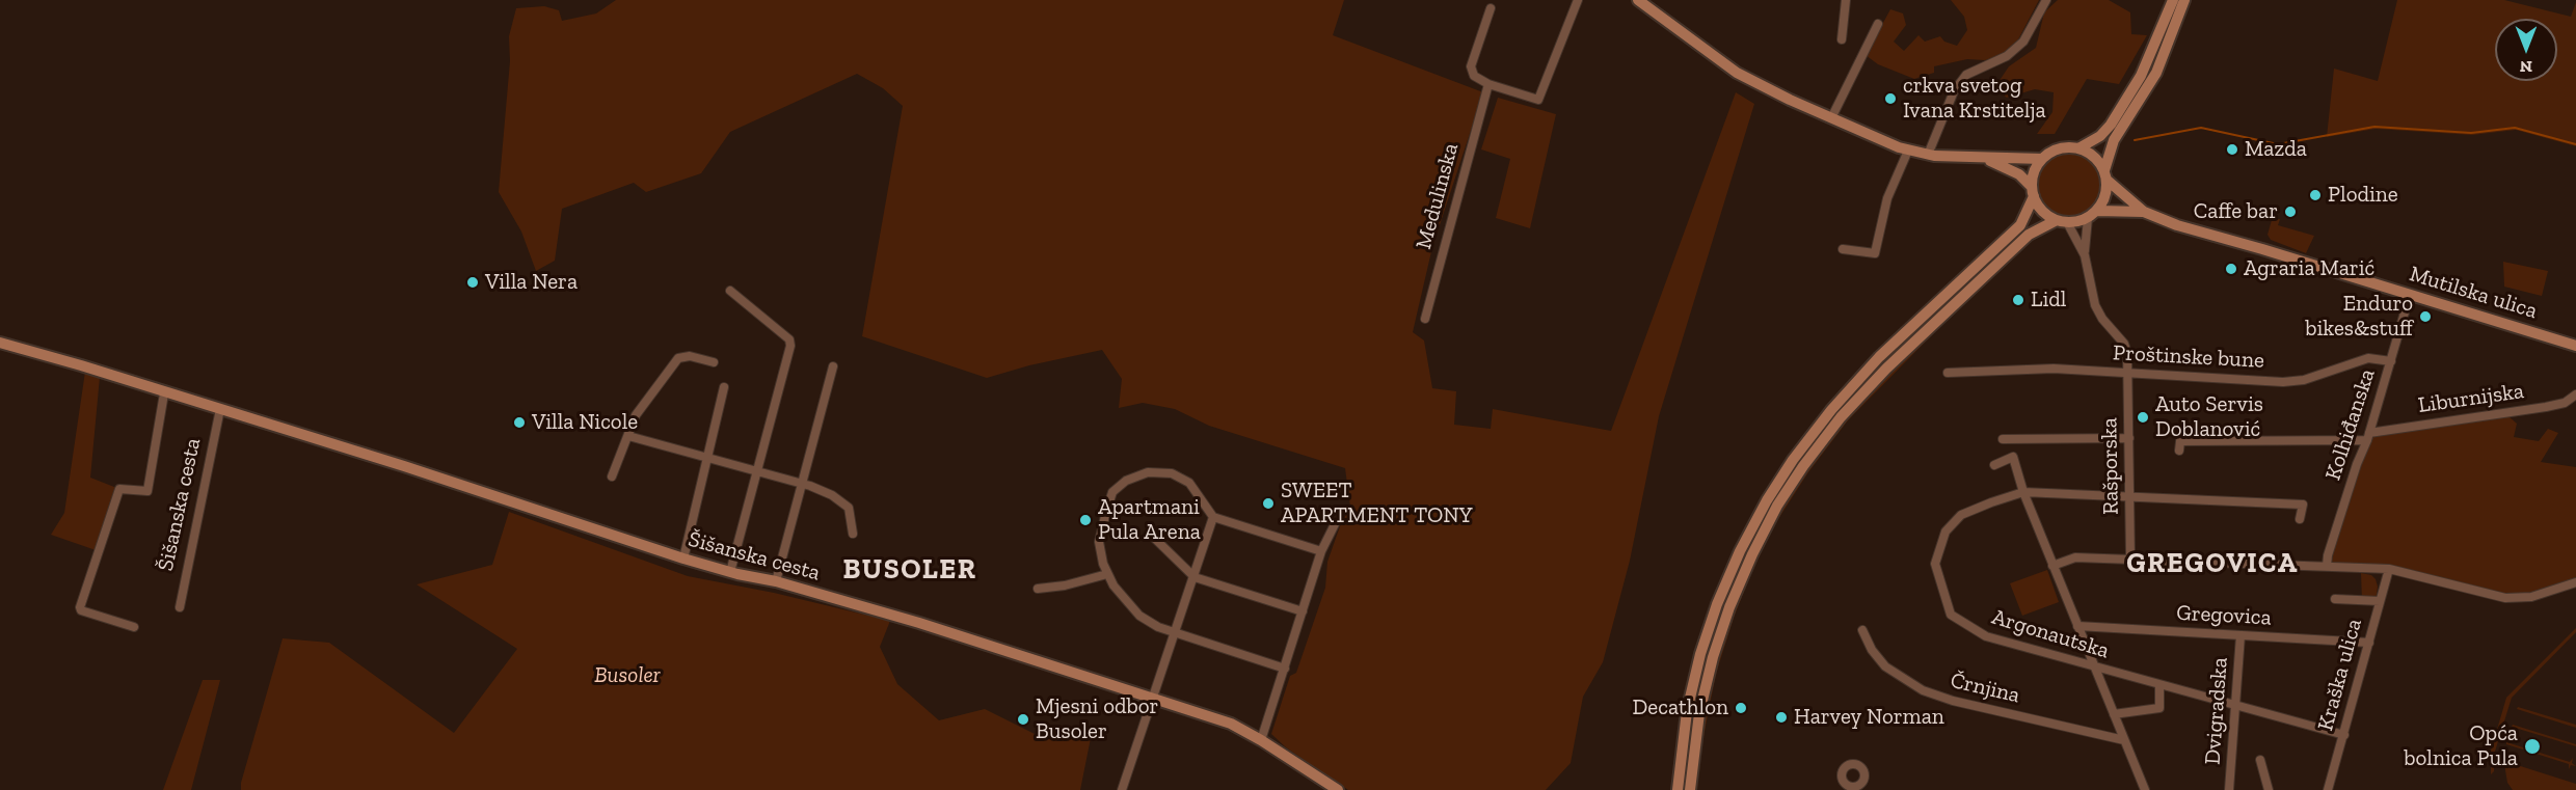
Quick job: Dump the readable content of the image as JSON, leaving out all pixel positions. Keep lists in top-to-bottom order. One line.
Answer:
{"streets":{"main road":["Mutilska ulica","Šišanska cesta"],"street":["Medulinska","Proštinske bune","Liburnijska","Kolhiđanska","Rašporska","Gregovica","Argonautska","Kraška ulica","Črnjina","Dvigradska"]},"crossings":[["Mutilska ulica","Kolhiđanska"],["Proštinske bune","Kolhiđanska"],["Proštinske bune","Rašporska"],["Liburnijska","Kolhiđanska"],["Rašporska","Argonautska"],["Gregovica","Kraška ulica"],["Gregovica","Dvigradska"],["Argonautska","Kraška ulica"],["Argonautska","Dvigradska"]],"districts":["GREGOVICA","BUSOLER"],"parks":["Busoler"],"places":["crkva svetog Ivana Krstitelja","Mazda","Plodine","Caffe bar","Agraria Marić","Villa Nera","Lidl","Enduro bikes&stuff","Auto Servis Doblanović","Villa Nicole","SWEET APARTMENT TONY","Apartmani Pula Arena","Decathlon","Harvey Norman","Mjesni odbor Busoler","Opća bolnica Pula"],"north":"bottom"}
